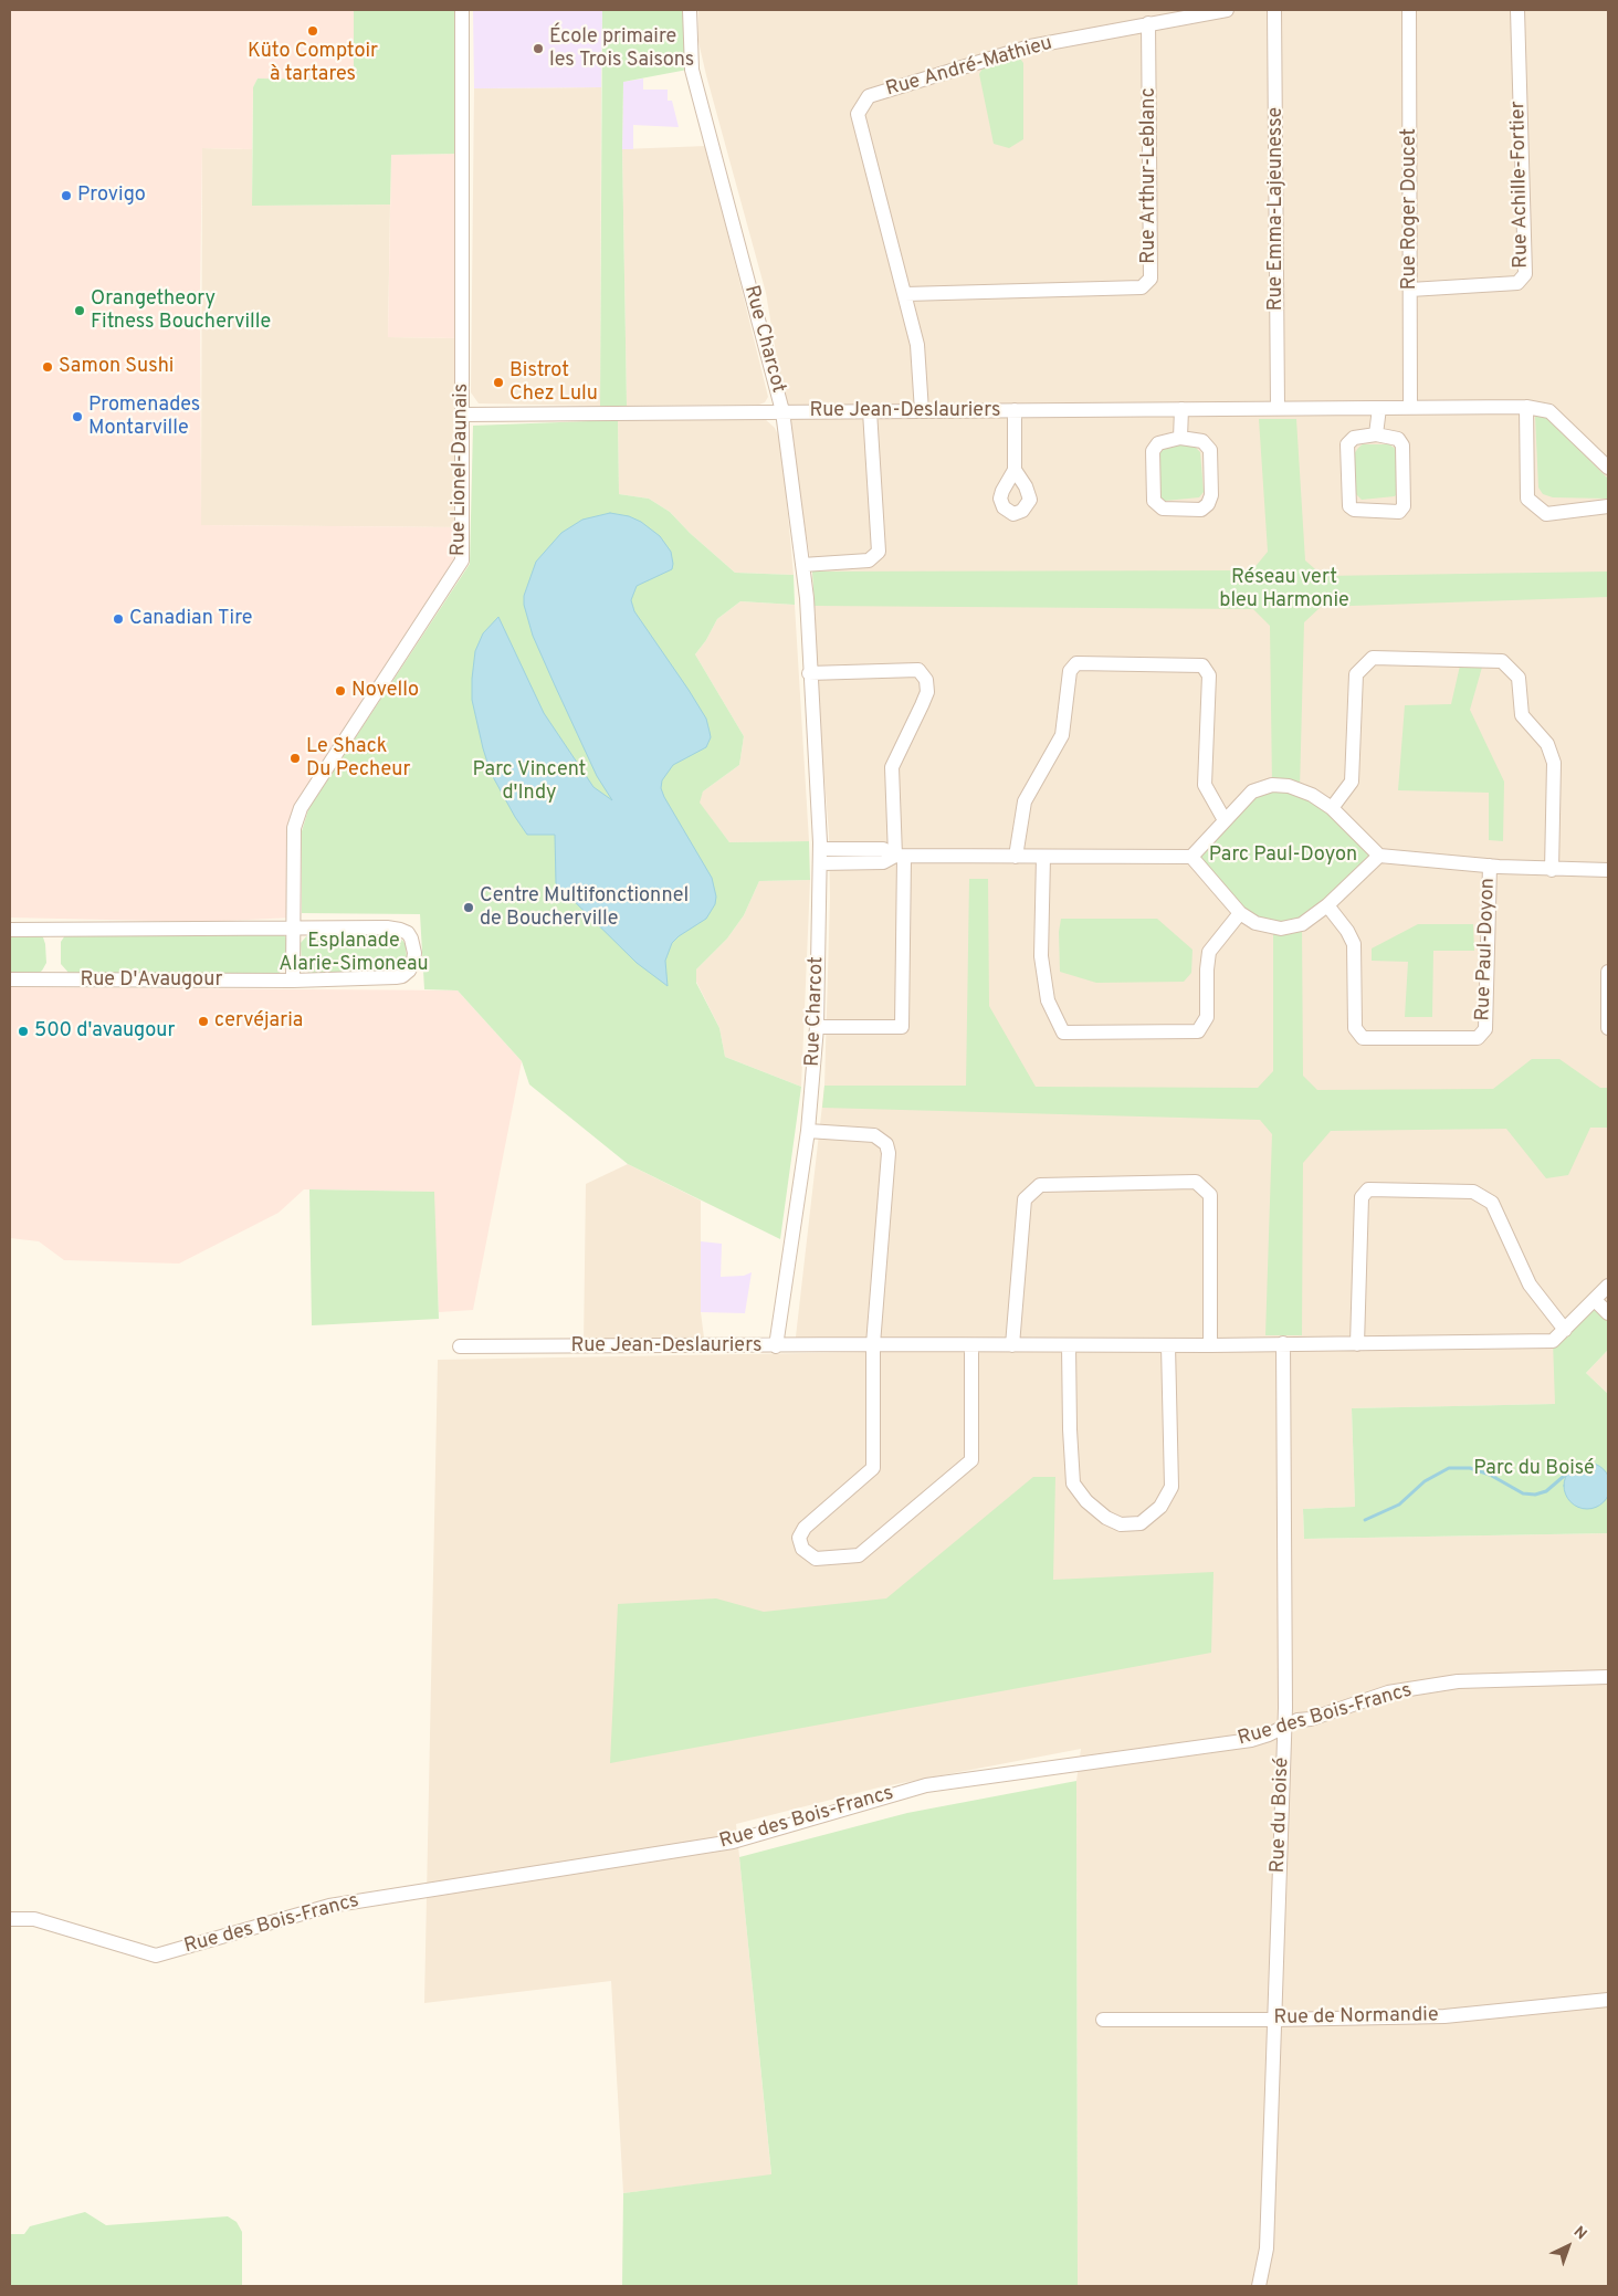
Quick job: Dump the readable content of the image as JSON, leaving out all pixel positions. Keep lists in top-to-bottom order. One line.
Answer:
{"streets":{"street":["Rue André-Mathieu","Rue Arthur-Leblanc","Rue Achille-Fortier","Rue Emma-Lajeunesse","Rue Roger Doucet","Rue Charcot","Rue Jean-Deslauriers","Rue Lionel-Daunais","Rue Paul-Doyon","Rue D'Avaugour","Rue des Bois-Francs","Rue du Boisé","Rue de Normandie"]},"crossings":[["Rue André-Mathieu","Rue Arthur-Leblanc"],["Rue André-Mathieu","Rue Jean-Deslauriers"],["Rue Achille-Fortier","Rue Roger Doucet"],["Rue Emma-Lajeunesse","Rue Jean-Deslauriers"],["Rue Roger Doucet","Rue Jean-Deslauriers"],["Rue Charcot","Rue Jean-Deslauriers"],["Rue Jean-Deslauriers","Rue Lionel-Daunais"],["Rue Jean-Deslauriers","Rue du Boisé"],["Rue Lionel-Daunais","Rue D'Avaugour"],["Rue des Bois-Francs","Rue du Boisé"],["Rue du Boisé","Rue de Normandie"]],"parks":["Réseau vert bleu Harmonie","Parc Vincent d'Indy","Parc Paul-Doyon","Esplanade Alarie-Simoneau","Parc du Boisé"],"places":["Küto Comptoir à tartares","École primaire les Trois Saisons","Provigo","Orangetheory Fitness Boucherville","Samon Sushi","Bistrot Chez Lulu","Promenades Montarville","Canadian Tire","Novello","Le Shack Du Pecheur","Centre Multifonctionnel de Boucherville","cervéjaria","500 d'avaugour"],"north":"top right"}
